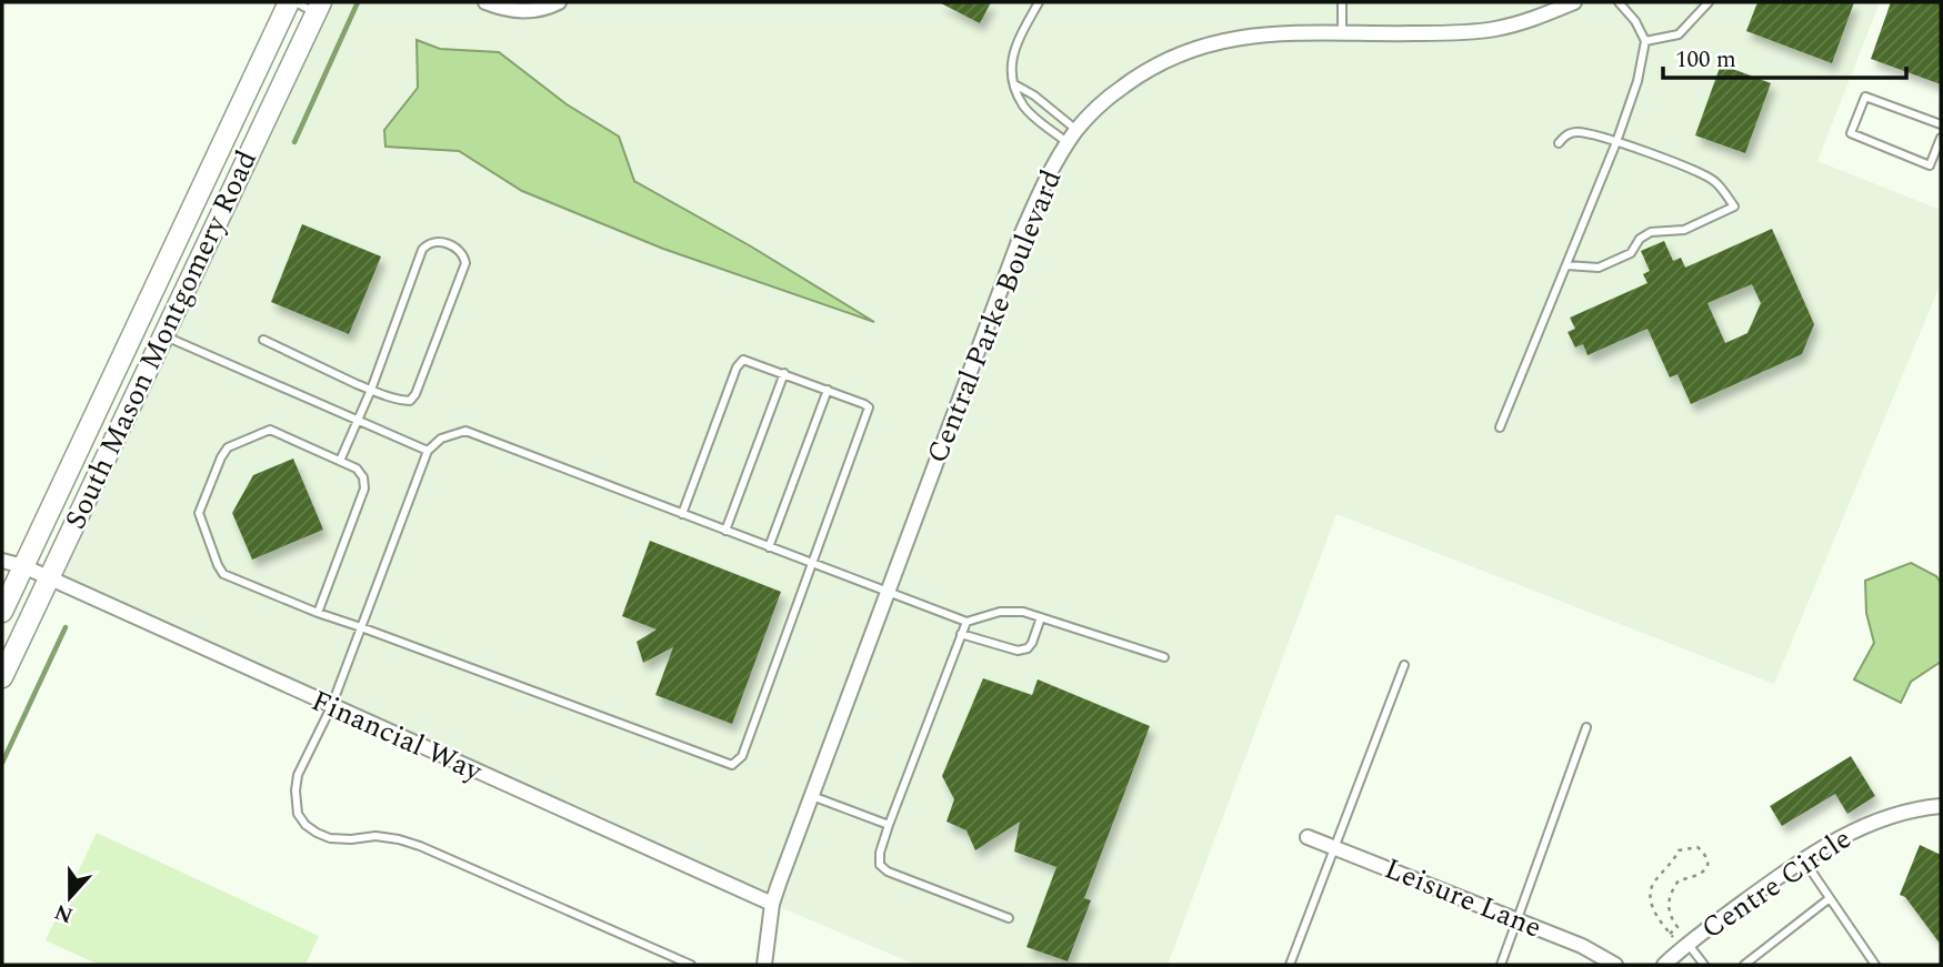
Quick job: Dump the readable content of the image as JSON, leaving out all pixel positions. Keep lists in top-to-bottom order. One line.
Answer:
{"streets":{"main road":["South Mason Montgomery Road"],"street":["Central Parke Boulevard","Financial Way","Centre Circle","Leisure Lane"]},"crossings":[["Central Parke Boulevard","Financial Way"],["South Mason Montgomery Road","Financial Way"]],"scale_bar":"100 m","north":"bottom"}
